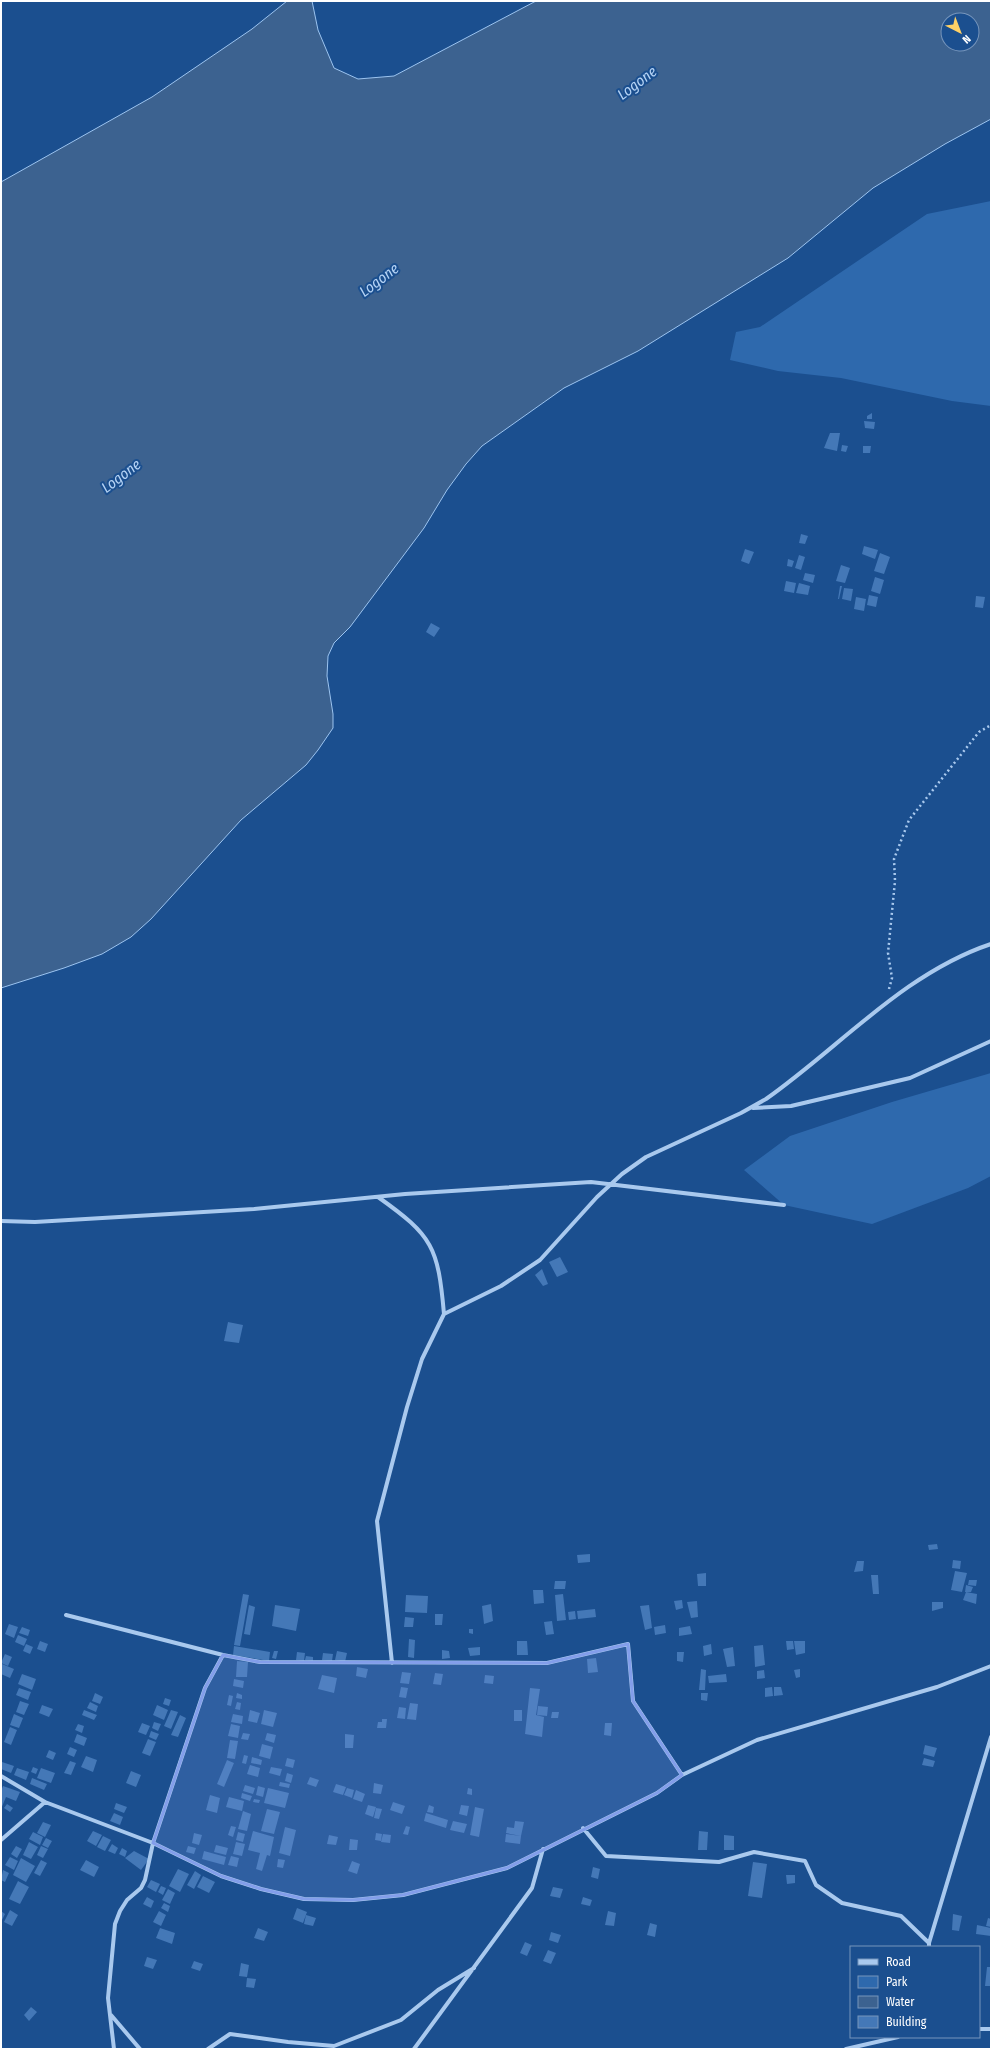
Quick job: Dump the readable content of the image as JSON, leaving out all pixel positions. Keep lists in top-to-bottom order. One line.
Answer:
{"water":["Logone"],"legend":["Road","Park","Water","Building"],"north":"bottom right"}
